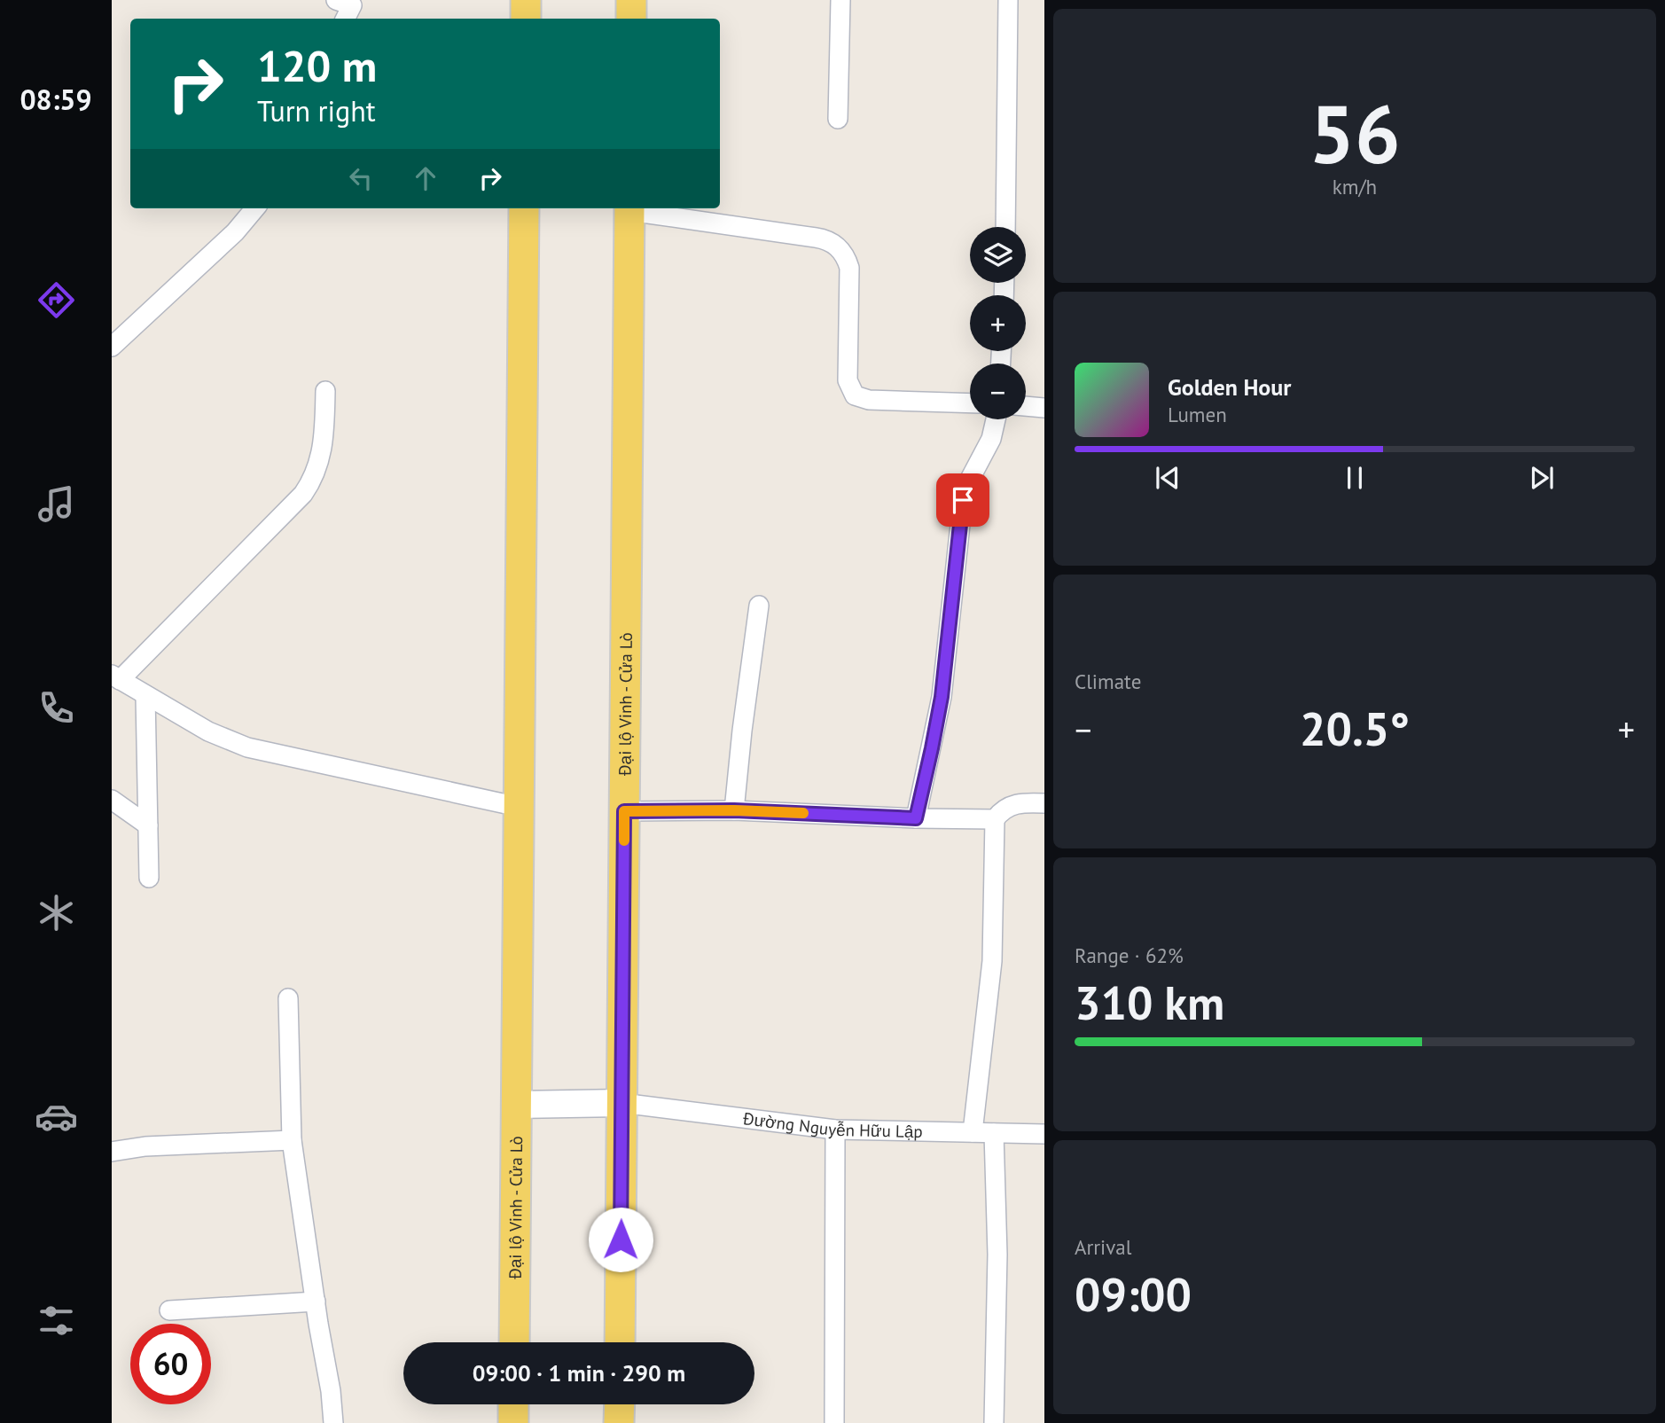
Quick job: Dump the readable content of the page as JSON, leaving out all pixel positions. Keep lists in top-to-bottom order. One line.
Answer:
{"streets":{"main road":["Đại lộ Vinh - Cửa Lò"],"street":["Đường Nguyễn Hữu Lập"]},"crossings":[["Đại lộ Vinh - Cửa Lò","Đường Nguyễn Hữu Lập"]],"page":{"tabs":"08:59","tile":[["56","km/h"],"Climate",["Range · 62%","310 km"],["Arrival","09:00"]],"turn":["120 m","Turn right"],"map_buttons":["+","−"],"song":["Golden Hour","Lumen"],"heat":["−","20.5°","+"],"limit":"60","trip":"09:00 · 1 min · 290 m"}}
